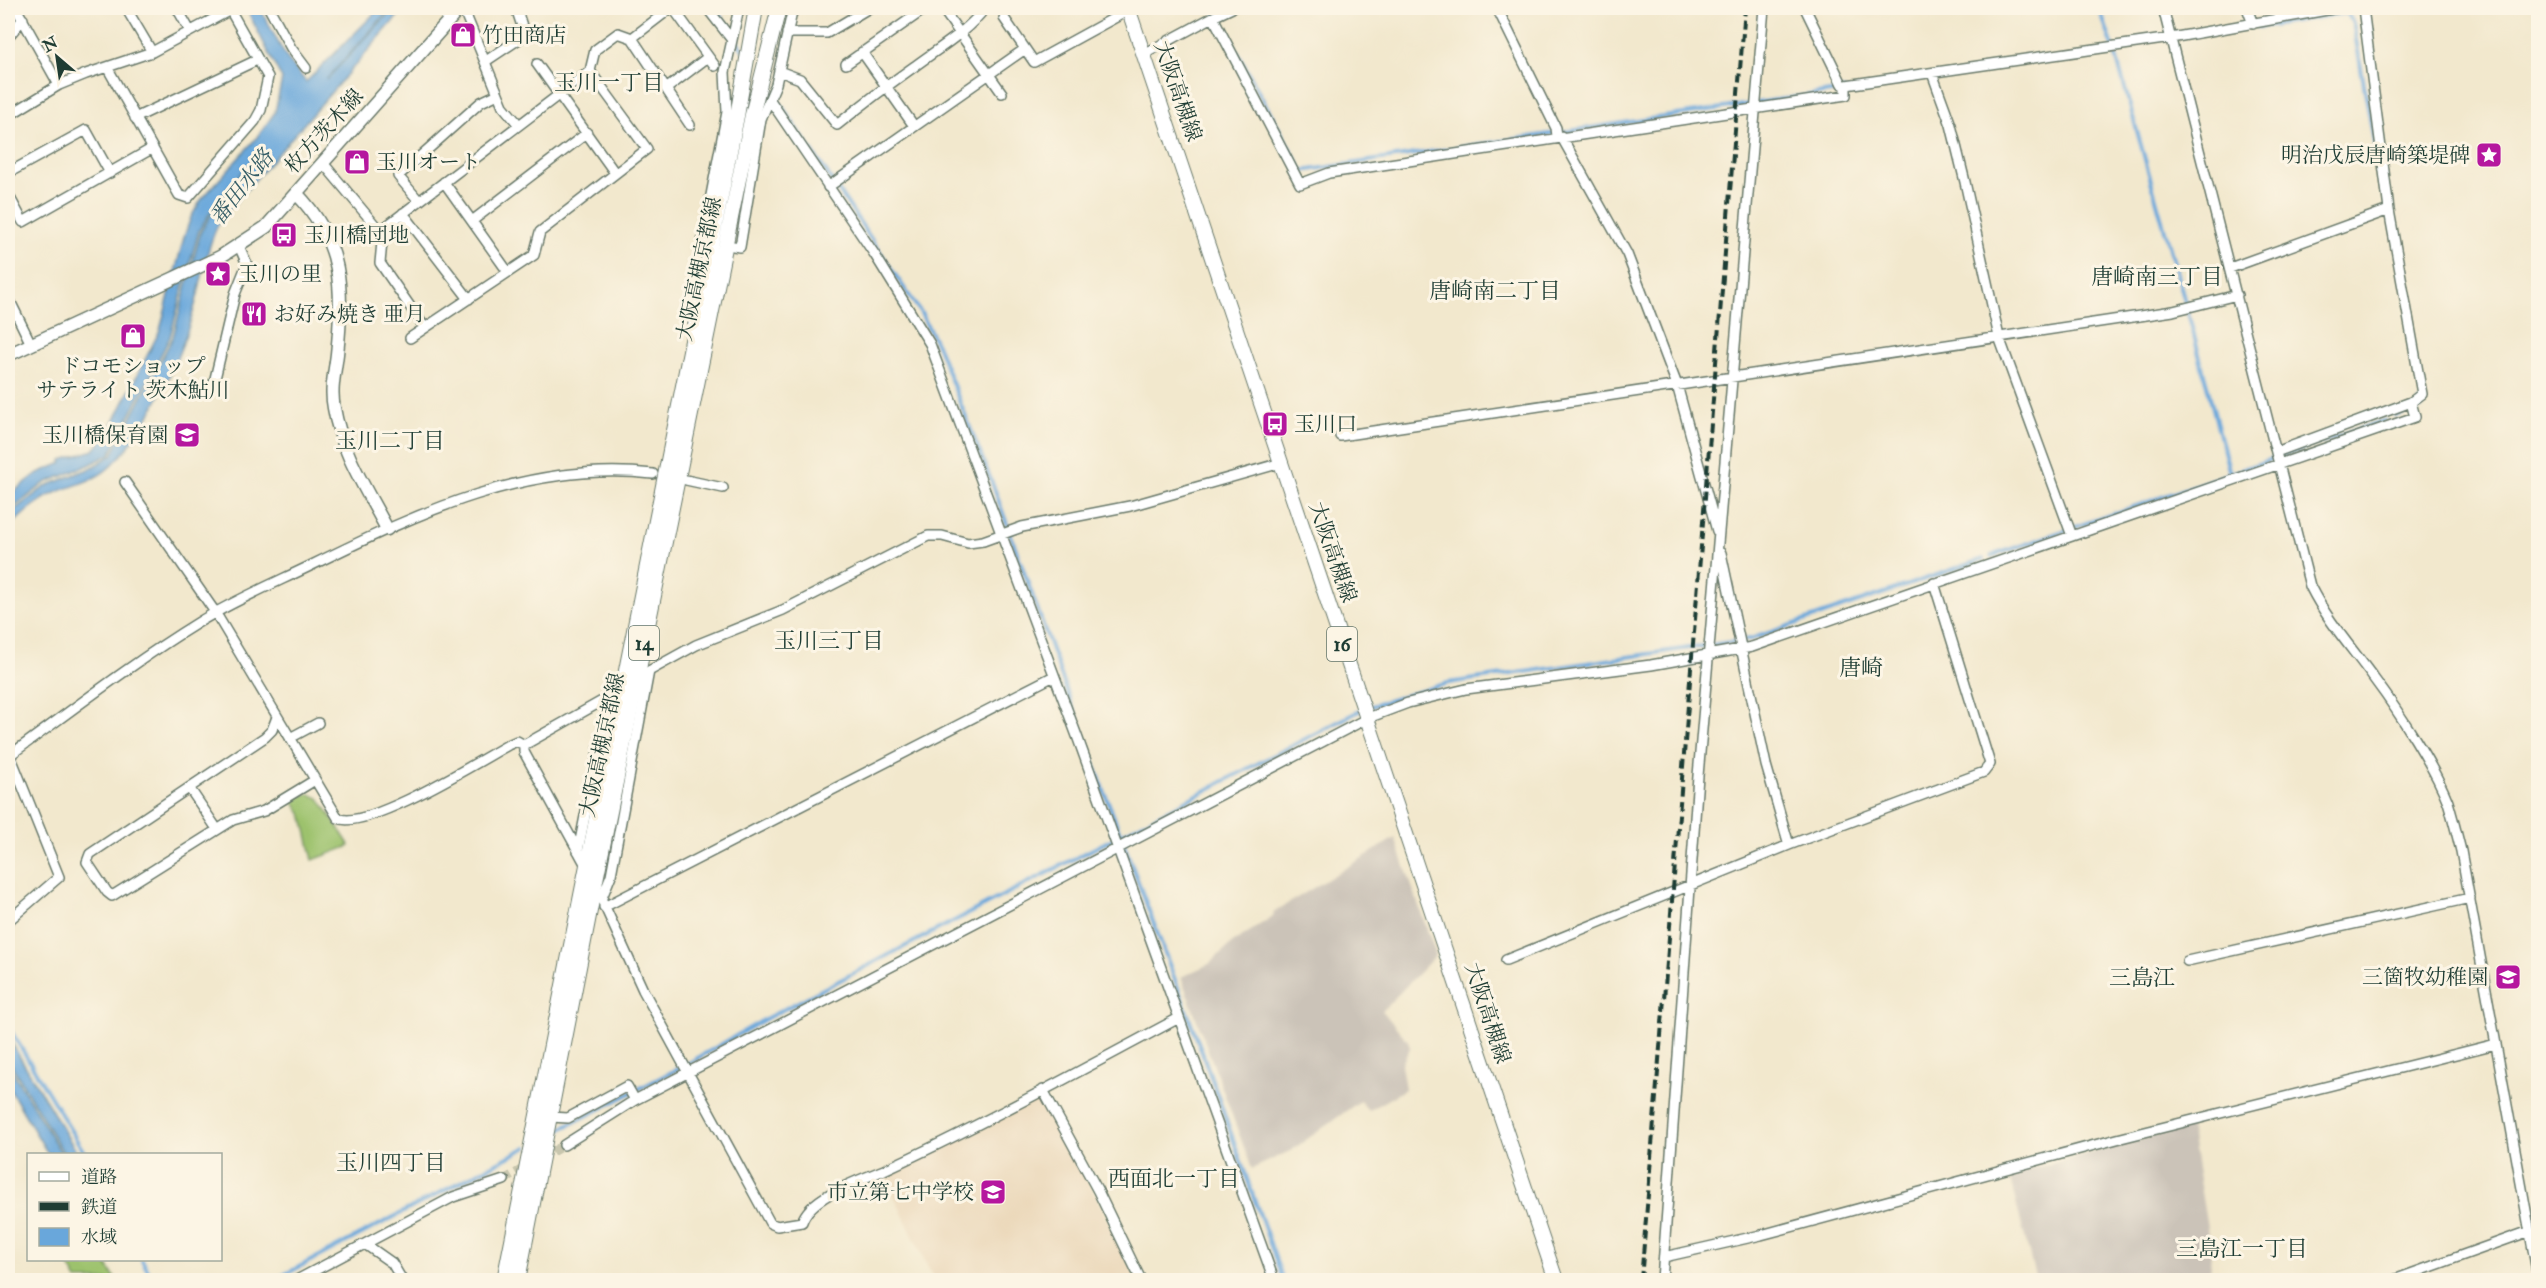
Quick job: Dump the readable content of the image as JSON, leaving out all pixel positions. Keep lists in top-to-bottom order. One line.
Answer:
{"streets":{"main road":["大阪高槻線","枚方茨木線","大阪高槻京都線","14","16"]},"districts":["玉川一丁目","唐崎南三丁目","唐崎南二丁目","玉川二丁目","玉川三丁目","唐崎","三島江","玉川四丁目","西面北一丁目","三島江一丁目"],"water":["番田水路"],"places":{"shop":["竹田商店","玉川オート","ドコモショップ サテライト 茨木鮎川"],"place":["明治戊辰唐崎築堤碑","玉川の里"],"bus stop":["玉川橋団地","玉川口"],"restaurant":["お好み焼き 亜月"],"school or university":["玉川橋保育園","三箇牧幼稚園","市立第七中学校"]},"legend":["道路","鉄道","水域"],"north":"top left"}
